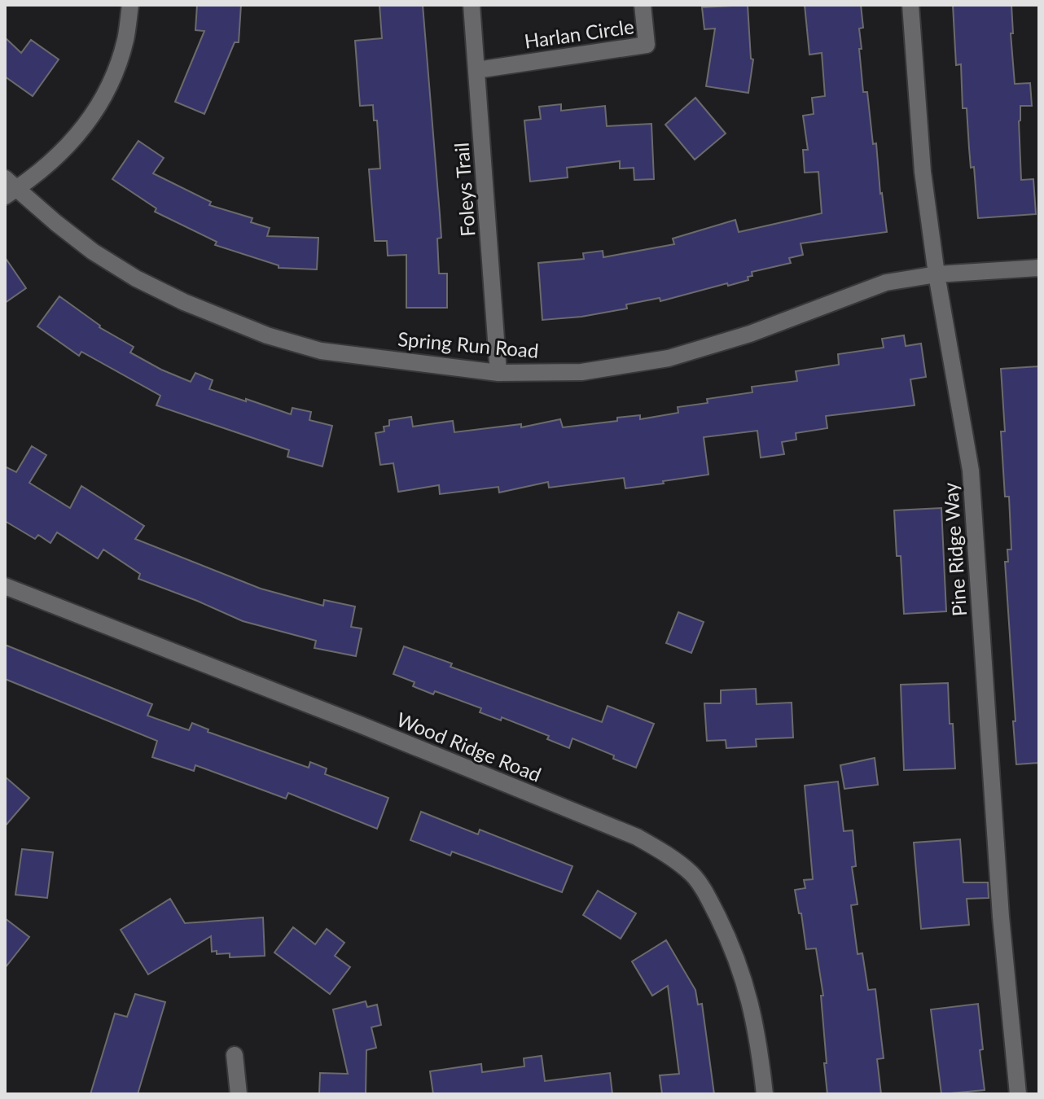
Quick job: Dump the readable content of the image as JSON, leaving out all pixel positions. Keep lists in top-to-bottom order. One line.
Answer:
{"streets":{"street":["Harlan Circle","Foleys Trail","Spring Run Road","Pine Ridge Way","Wood Ridge Road"]},"crossings":[["Harlan Circle","Foleys Trail"],["Foleys Trail","Spring Run Road"],["Spring Run Road","Pine Ridge Way"]]}
